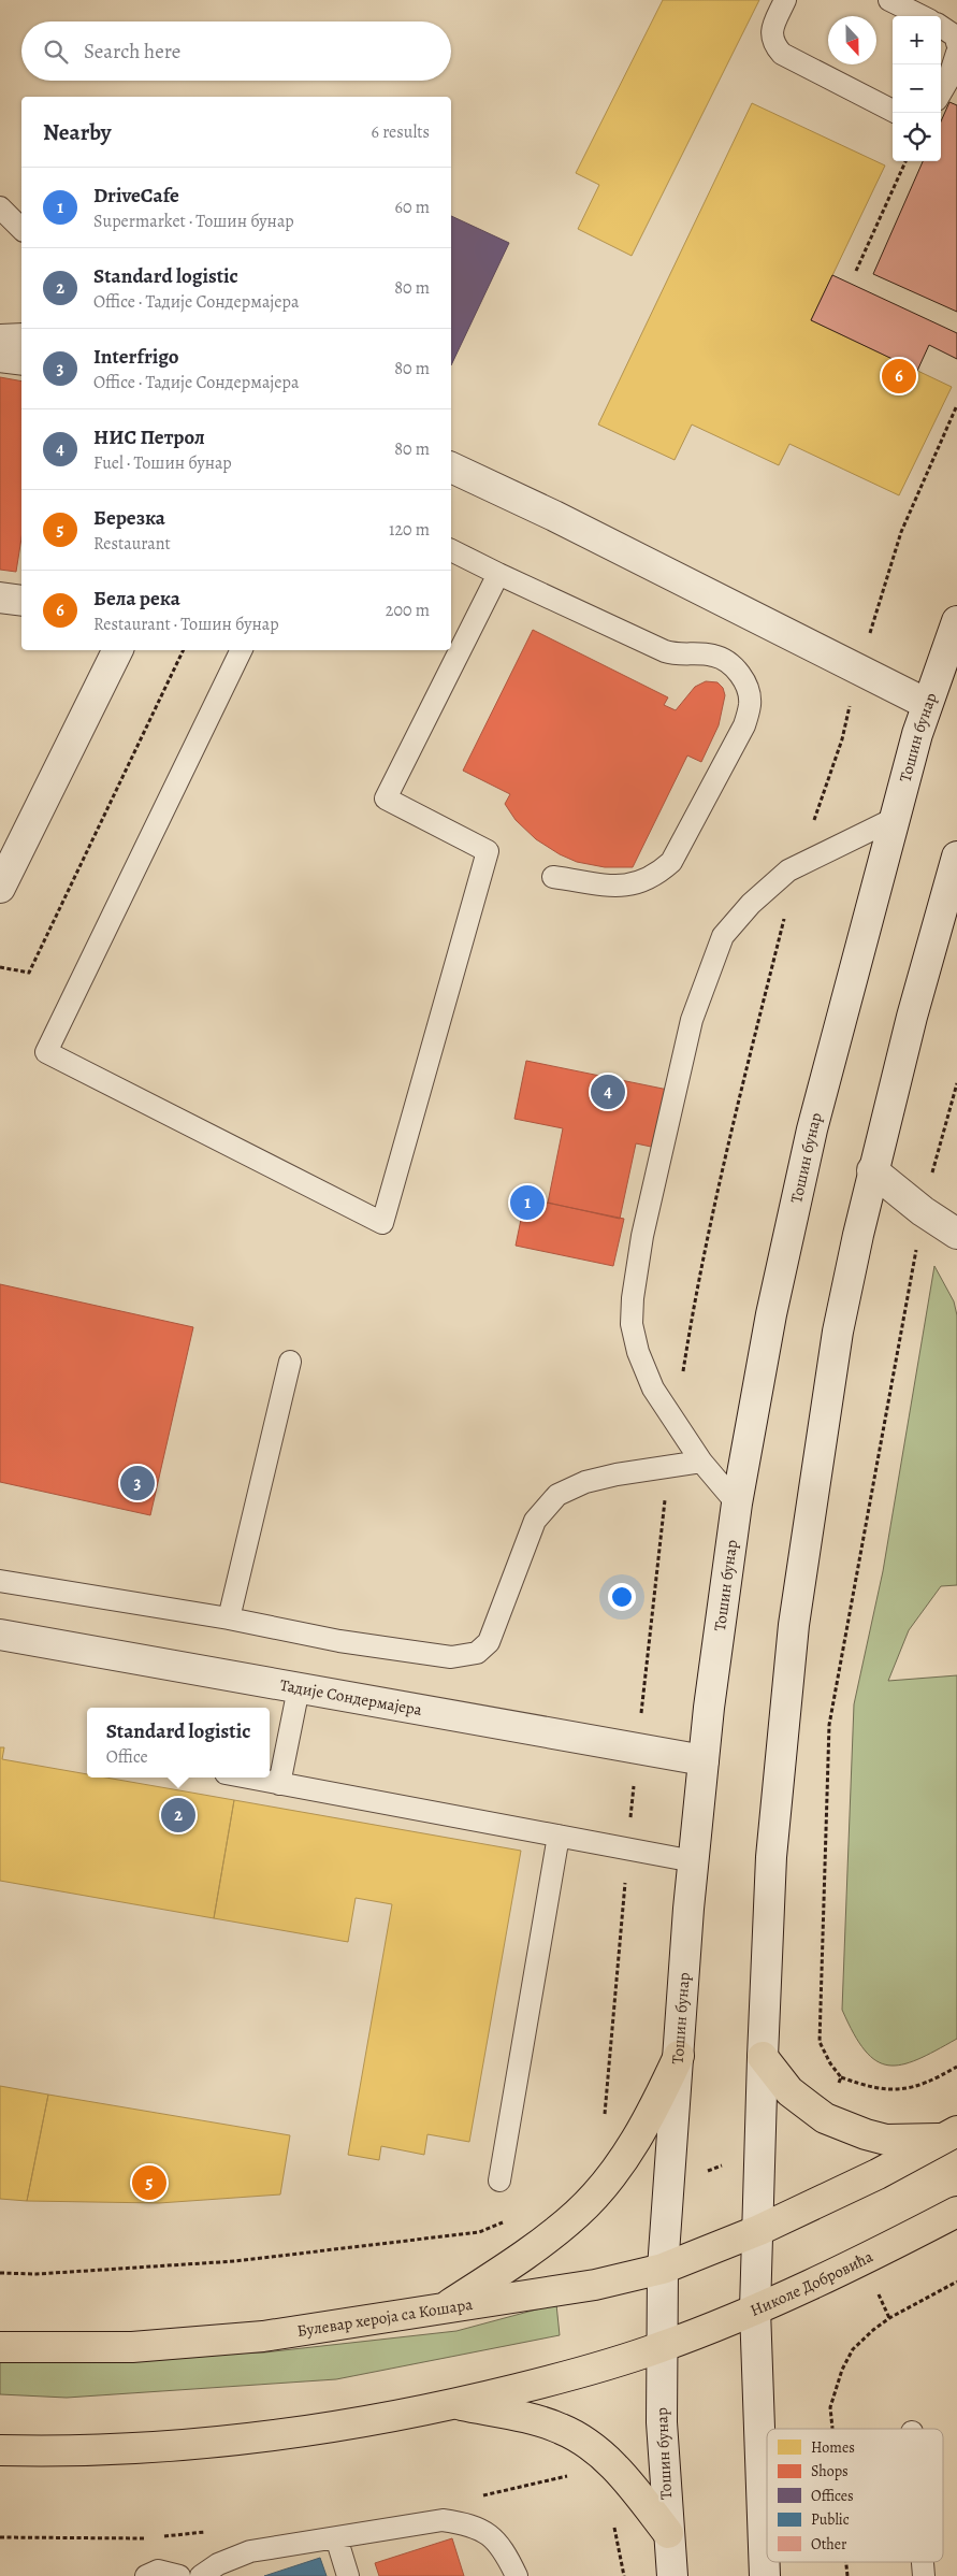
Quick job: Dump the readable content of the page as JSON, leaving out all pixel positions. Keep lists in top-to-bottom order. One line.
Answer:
{"streets":{"main road":["Тошин бунар","Тадије Сондермајера","Николе Добровића","Булевар хероја са Кошара"]},"crossings":[["Тошин бунар","Тадије Сондермајера"],["Тошин бунар","Николе Добровића"],["Тошин бунар","Булевар хероја са Кошара"]],"legend":["Homes","Shops","Offices","Public","Other"],"north":"bottom","page":{"map_buttons":["+","−"],"search":"Search here","heading":["Nearby","6 results"],"list":[{"mark":"1","name":"DriveCafe","note":"Supermarket · Тошин бунар","value":"60 m"},{"mark":"2","name":"Standard logistic","note":"Office · Тадије Сондермајера","value":"80 m"},{"mark":"3","name":"Interfrigo","note":"Office · Тадије Сондермајера","value":"80 m"},{"mark":"4","name":"НИС Петрол","note":"Fuel · Тошин бунар","value":"80 m"},{"mark":"5","name":"Березка","note":"Restaurant","value":"120 m"},{"mark":"6","name":"Бела река","note":"Restaurant · Тошин бунар","value":"200 m"}],"pins":["6","4","1","3","2","5"],"popup":["Standard logistic","Office"]}}
